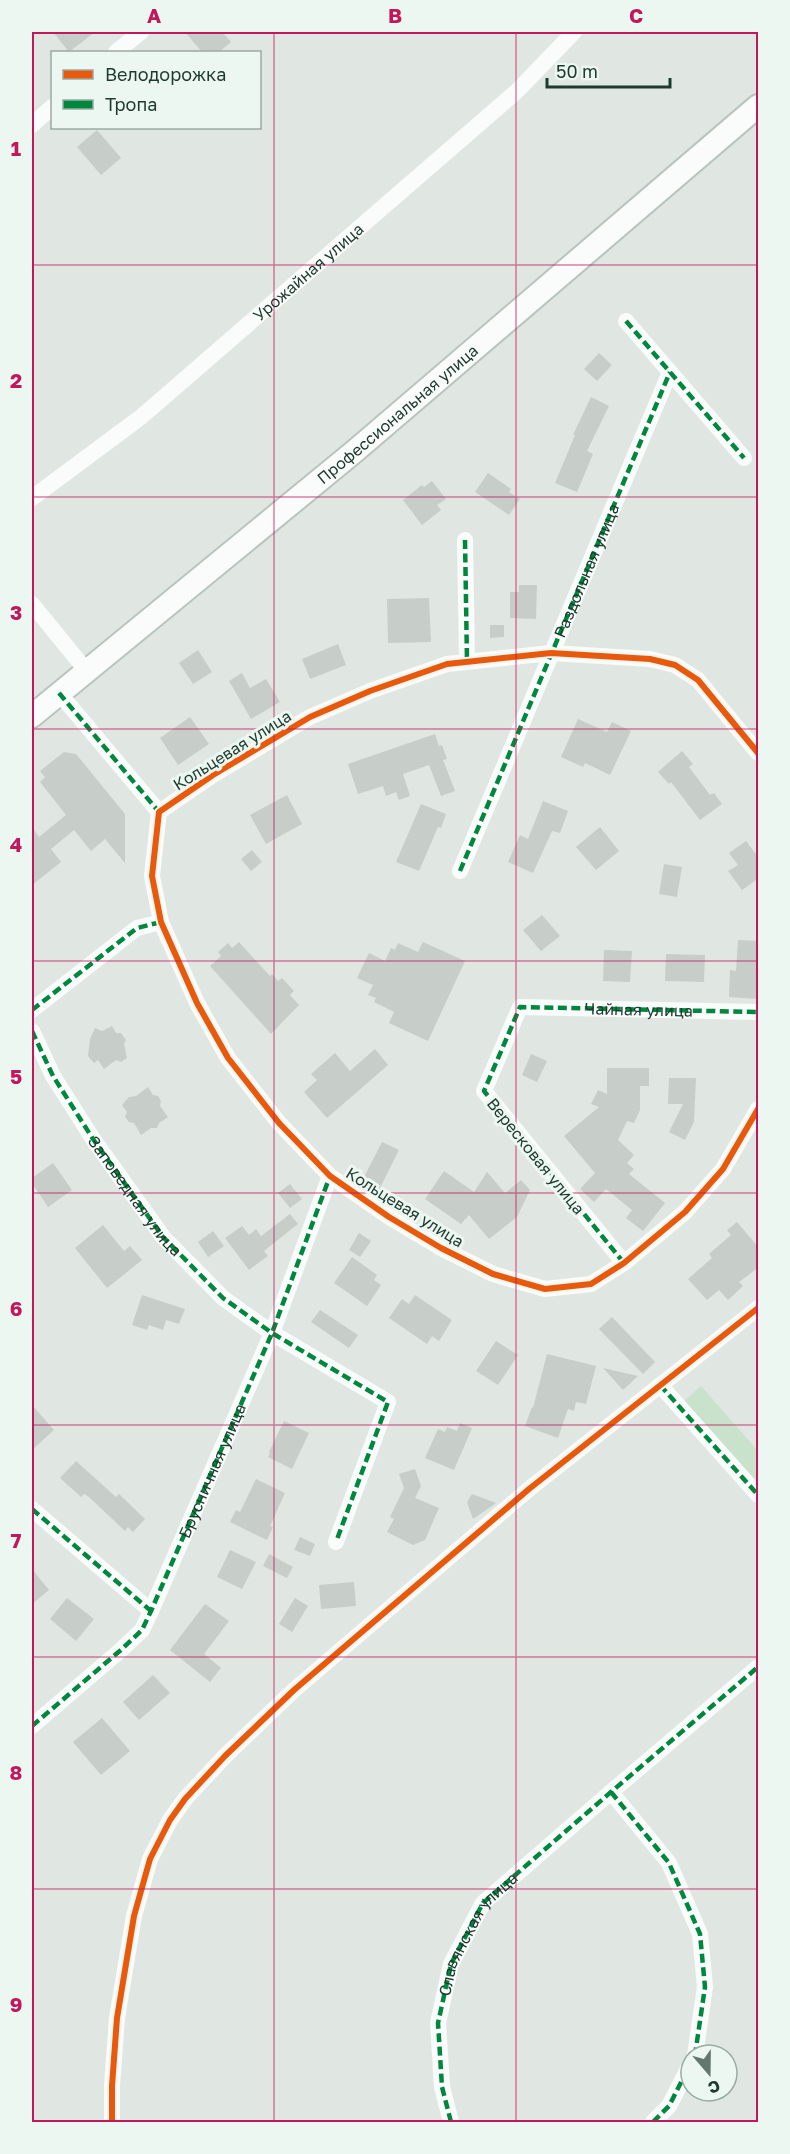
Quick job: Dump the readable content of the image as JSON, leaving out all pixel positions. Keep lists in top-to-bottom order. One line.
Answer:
{"streets":{"street":["Урожайная улица","Профессиональная улица","Раздольная улица","Кольцевая улица","Чайная улица","Вересковая улица","Заповедная улица","Брусничная улица","Славянская улица"]},"crossings":[["Раздольная улица","Кольцевая улица"],["Кольцевая улица","Вересковая улица"],["Кольцевая улица","Брусничная улица"],["Чайная улица","Вересковая улица"],["Заповедная улица","Брусничная улица"]],"legend":["Велодорожка","Тропа"],"scale_bar":"50 m","north":"bottom","grid":{"columns":["A","B","C"],"rows":["1","2","3","4","5","6","7","8","9"]}}
